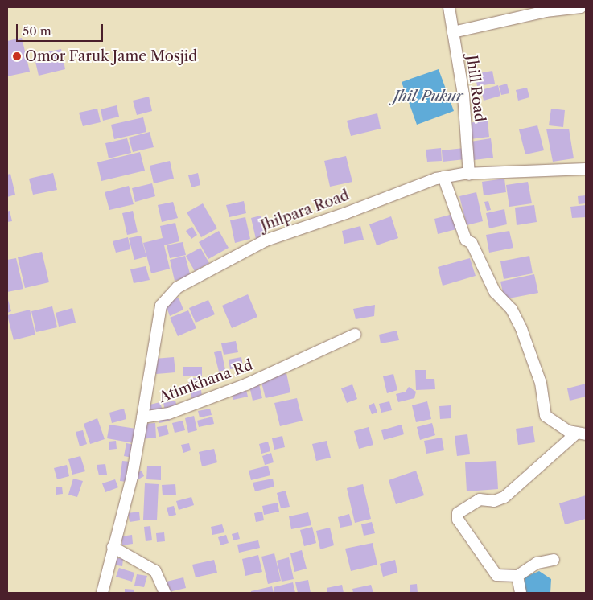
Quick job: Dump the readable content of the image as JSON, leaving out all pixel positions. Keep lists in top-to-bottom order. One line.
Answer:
{"streets":{"street":["Jhill Road","Jhilpara Road","Atimkhana Rd"]},"crossings":[["Jhill Road","Jhilpara Road"],["Jhilpara Road","Atimkhana Rd"]],"water":["Jhil Pukur"],"places":["Omor Faruk Jame Mosjid"],"scale_bar":"50 m"}
